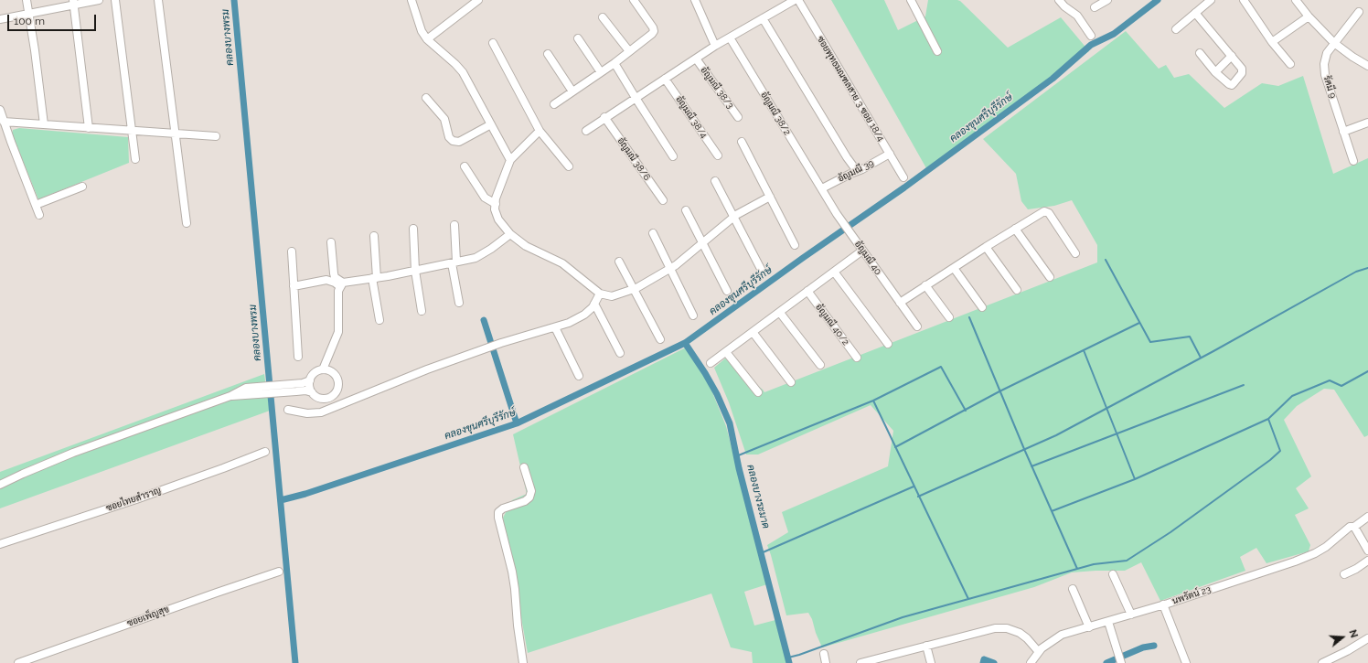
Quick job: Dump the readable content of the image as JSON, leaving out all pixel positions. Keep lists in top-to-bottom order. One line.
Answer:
{"streets":{"street":["รัศมี 9","อัญมณี 38/3","ซอยพุทธมณฑลสาย 3 ซอย 18/4","อัญมณี 38/2","อัญมณี 38/4","อัญมณี 38/6","อัญมณี 39","อัญมณี 40","อัญมณี 40/2","ซอยไทยสำราญ","นพรัตน์ 23","ซอยเพ็ญสุข"]},"crossings":[["ซอยพุทธมณฑลสาย 3 ซอย 18/4","อัญมณี 39"],["อัญมณี 38/2","อัญมณี 39"],["อัญมณี 38/2","อัญมณี 40"],["อัญมณี 39","อัญมณี 40"]],"water":["คลองบางพรม","คลองขุนศรีบุรีรักษ์","คลองบางระมาด"],"scale_bar":"100 m","north":"right"}
